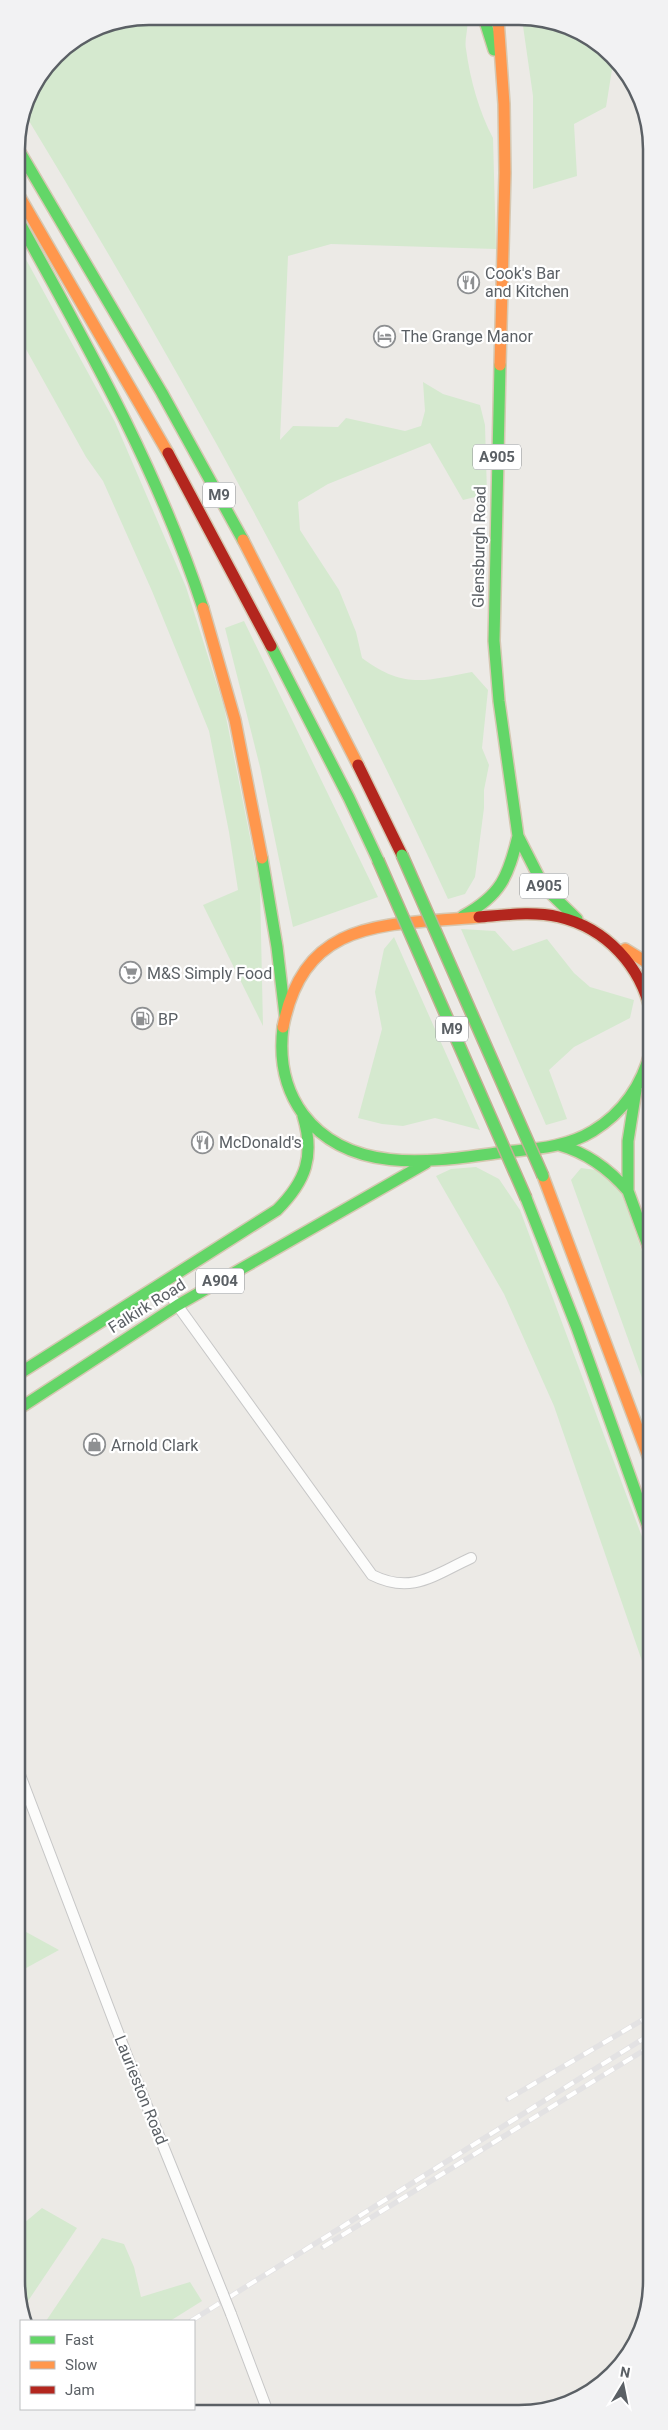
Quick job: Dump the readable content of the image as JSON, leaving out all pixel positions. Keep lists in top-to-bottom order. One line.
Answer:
{"streets":{"main road":["A905","M9","Glensburgh Road","A904","Falkirk Road"],"street":["Laurieston Road"]},"places":{"restaurant":["Cook's Bar and Kitchen","McDonald's"],"hotel":["The Grange Manor"],"supermarket":["M&S Simply Food"],"fuel station":["BP"],"shop":["Arnold Clark"]},"legend":["Fast","Slow","Jam"],"north":"top"}
